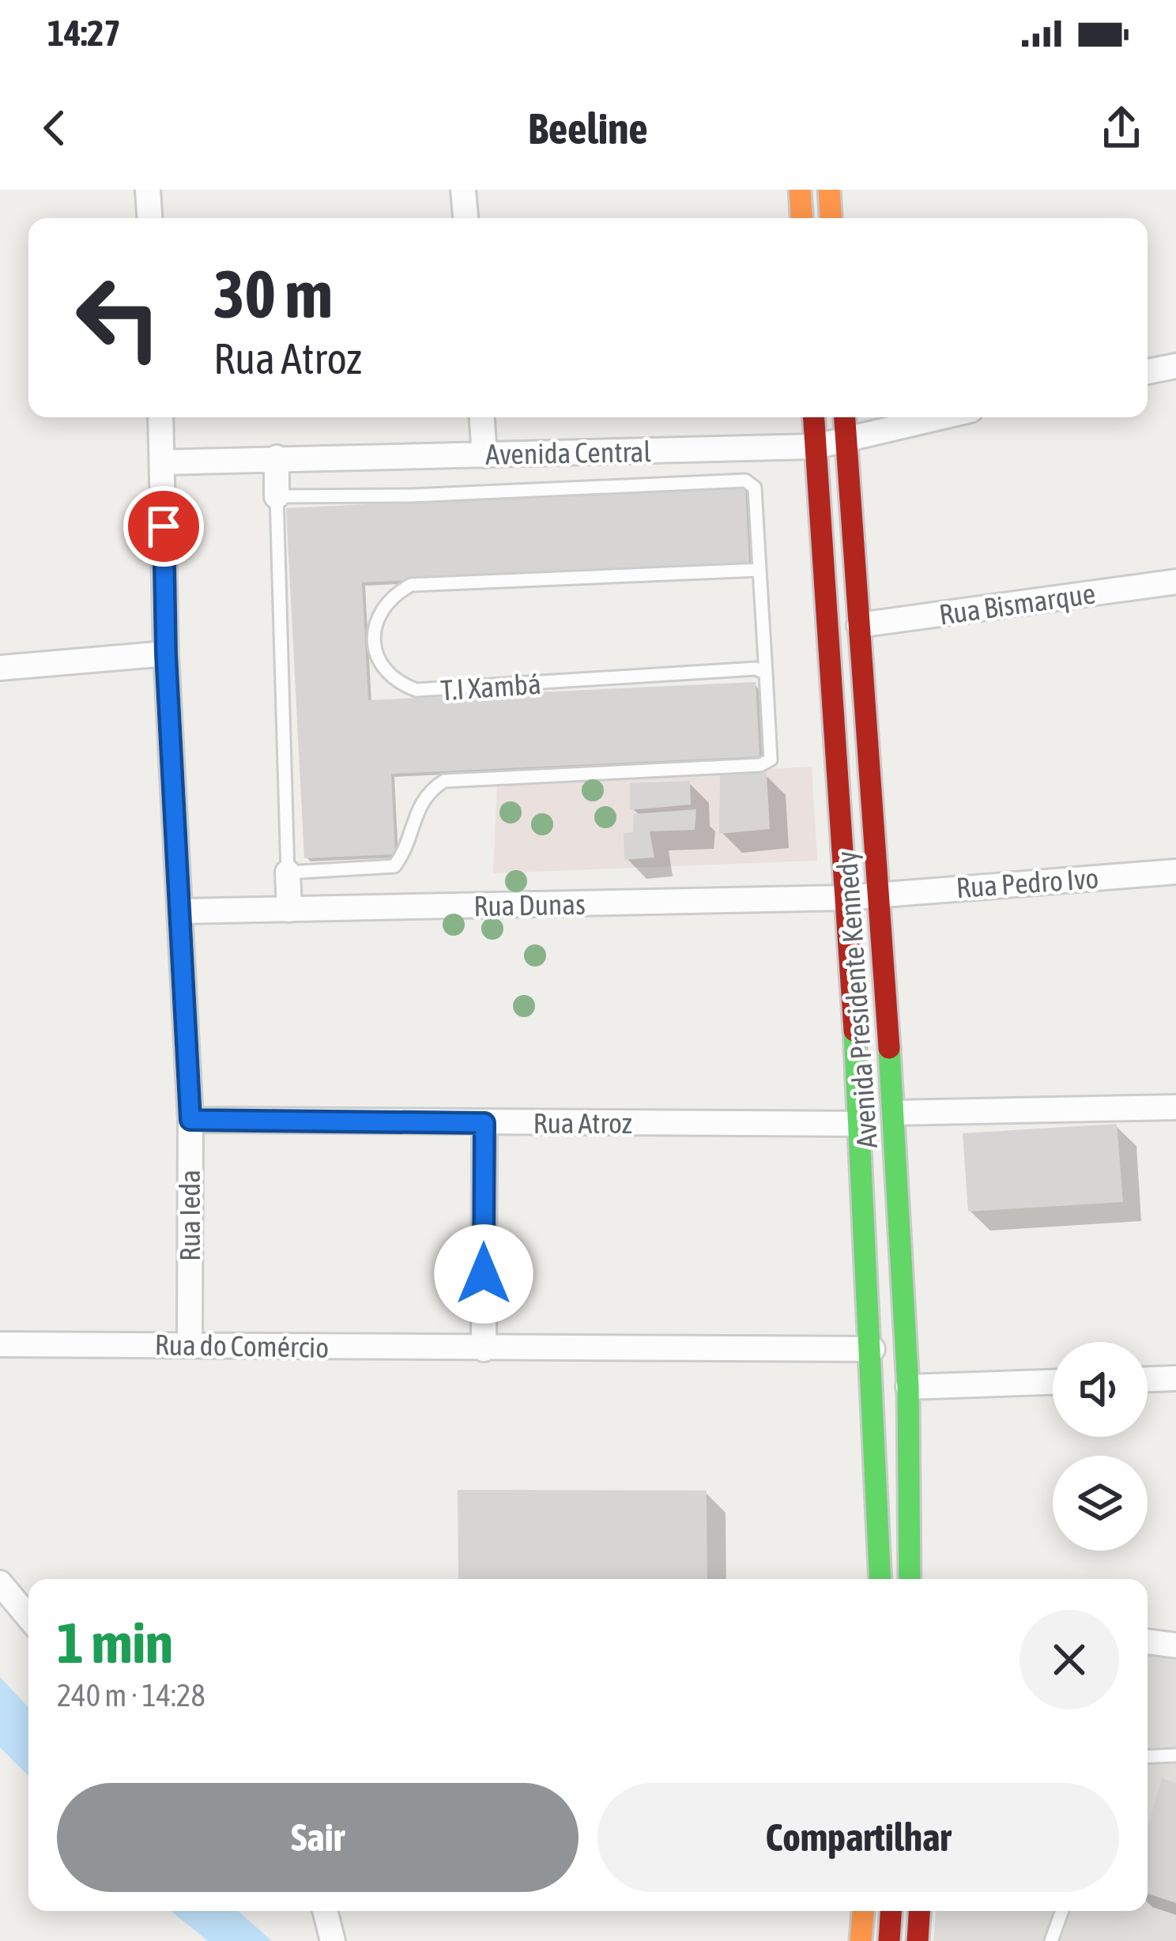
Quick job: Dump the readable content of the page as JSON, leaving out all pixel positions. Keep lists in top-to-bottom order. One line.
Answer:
{"streets":{"main road":["Avenida Presidente Kennedy"],"street":["Avenida Central","Rua Bismarque","Rua Pedro Ivo","Rua Dunas","Rua Atroz","Rua Ieda","Rua do Comércio"],"lane":["T.I Xambá"]},"crossings":[["Avenida Central","Avenida Presidente Kennedy"],["Avenida Central","Rua Ieda"],["Rua Bismarque","Avenida Presidente Kennedy"],["Rua Pedro Ivo","Rua Dunas"],["Rua Pedro Ivo","Avenida Presidente Kennedy"],["Rua Dunas","Avenida Presidente Kennedy"],["Rua Dunas","Rua Ieda"],["Avenida Presidente Kennedy","Rua Atroz"],["Avenida Presidente Kennedy","Rua do Comércio"],["Rua Atroz","Rua Ieda"],["Rua Ieda","Rua do Comércio"]],"page":{"status":"14:27","header":"Beeline","turn":["30 m","Rua Atroz"],"heading":["1 min","240 m · 14:28"],"buttons":["Sair","Compartilhar"]}}
